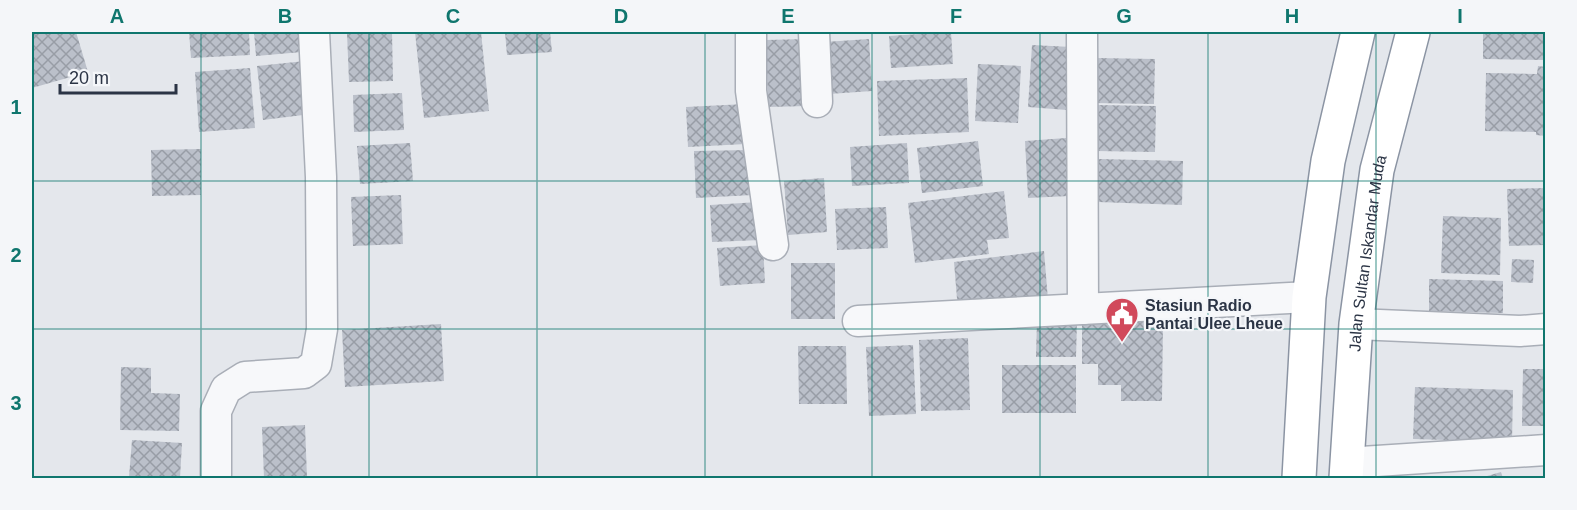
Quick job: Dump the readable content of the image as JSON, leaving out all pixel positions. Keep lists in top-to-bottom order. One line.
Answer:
{"streets":{"highway":["Jalan Sultan Iskandar Muda"]},"places":{"public building":["Stasiun Radio Pantai Ulee Lheue"]},"scale_bar":"20 m","grid":{"columns":["A","B","C","D","E","F","G","H","I"],"rows":["1","2","3"]}}
